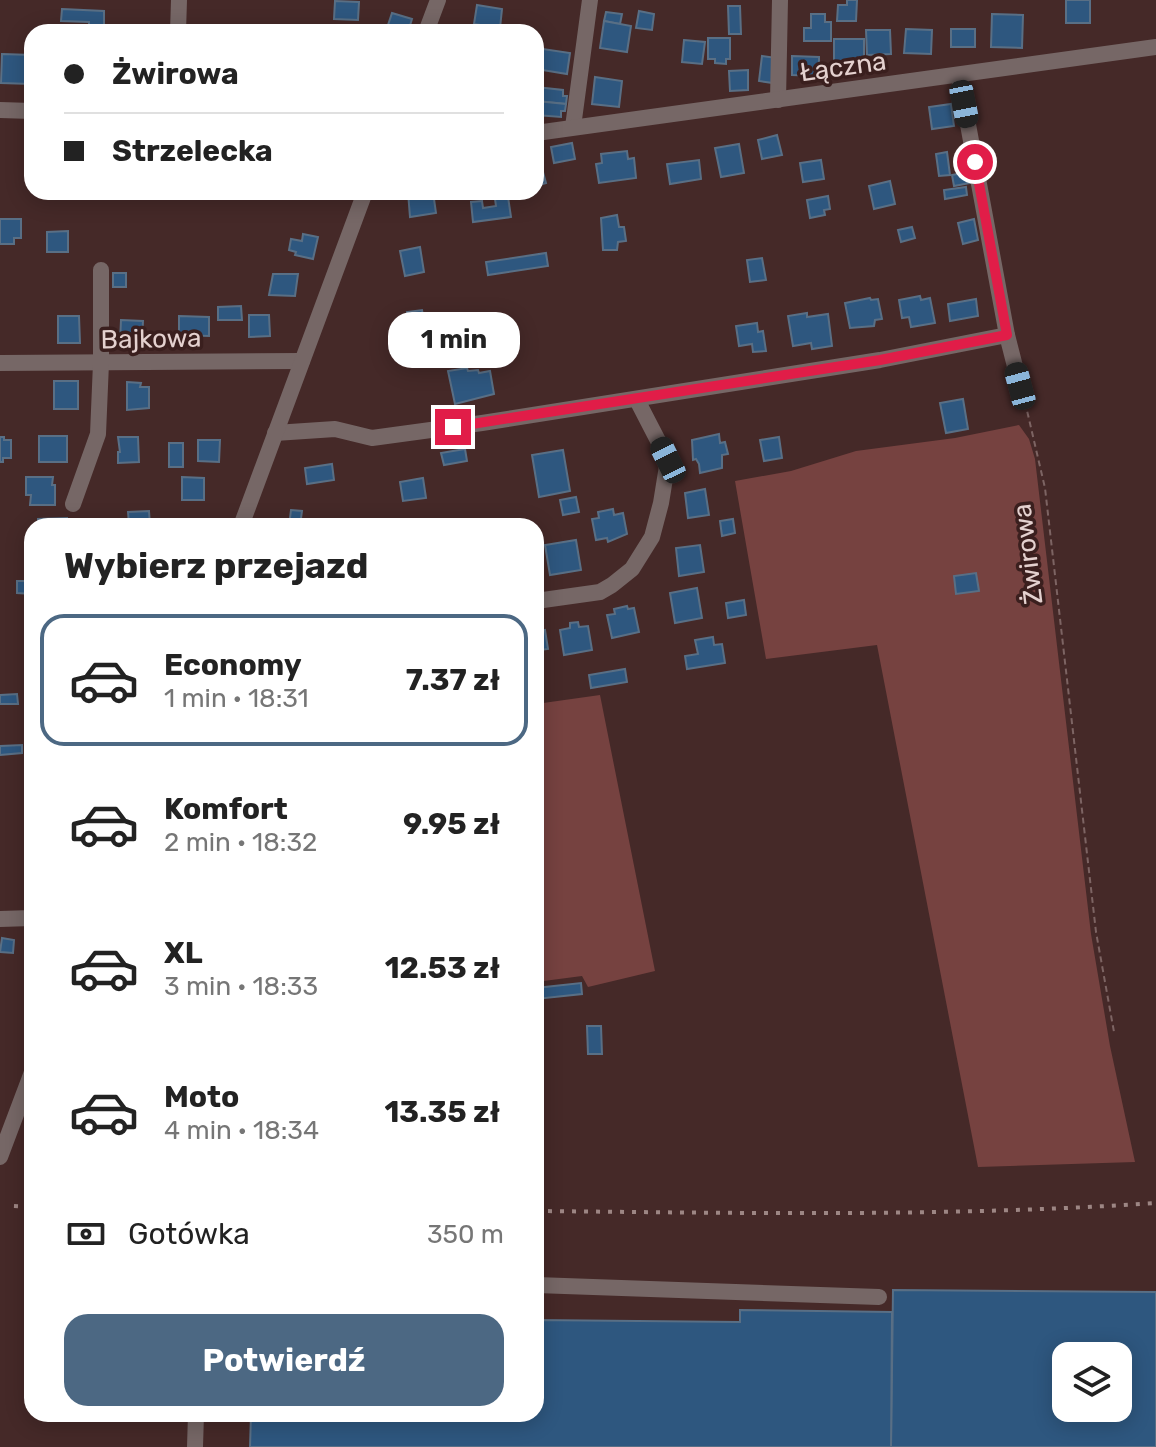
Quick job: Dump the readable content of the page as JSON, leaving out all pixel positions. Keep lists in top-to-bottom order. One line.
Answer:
{"streets":{"street":["Łączna","Bajkowa"],"path":["Żwirowa"]},"page":{"banner":["Żwirowa","Strzelecka"],"bubble":"1 min","heading":"Wybierz przejazd","list":[{"name":"Economy","note":"1 min · 18:31","value":"7.37 zł"},{"name":"Komfort","note":"2 min · 18:32","value":"9.95 zł"},{"name":"XL","note":"3 min · 18:33","value":"12.53 zł"},{"name":"Moto","note":"4 min · 18:34","value":"13.35 zł"}],"pay":["Gotówka","350 m"],"buttons":"Potwierdź"}}
